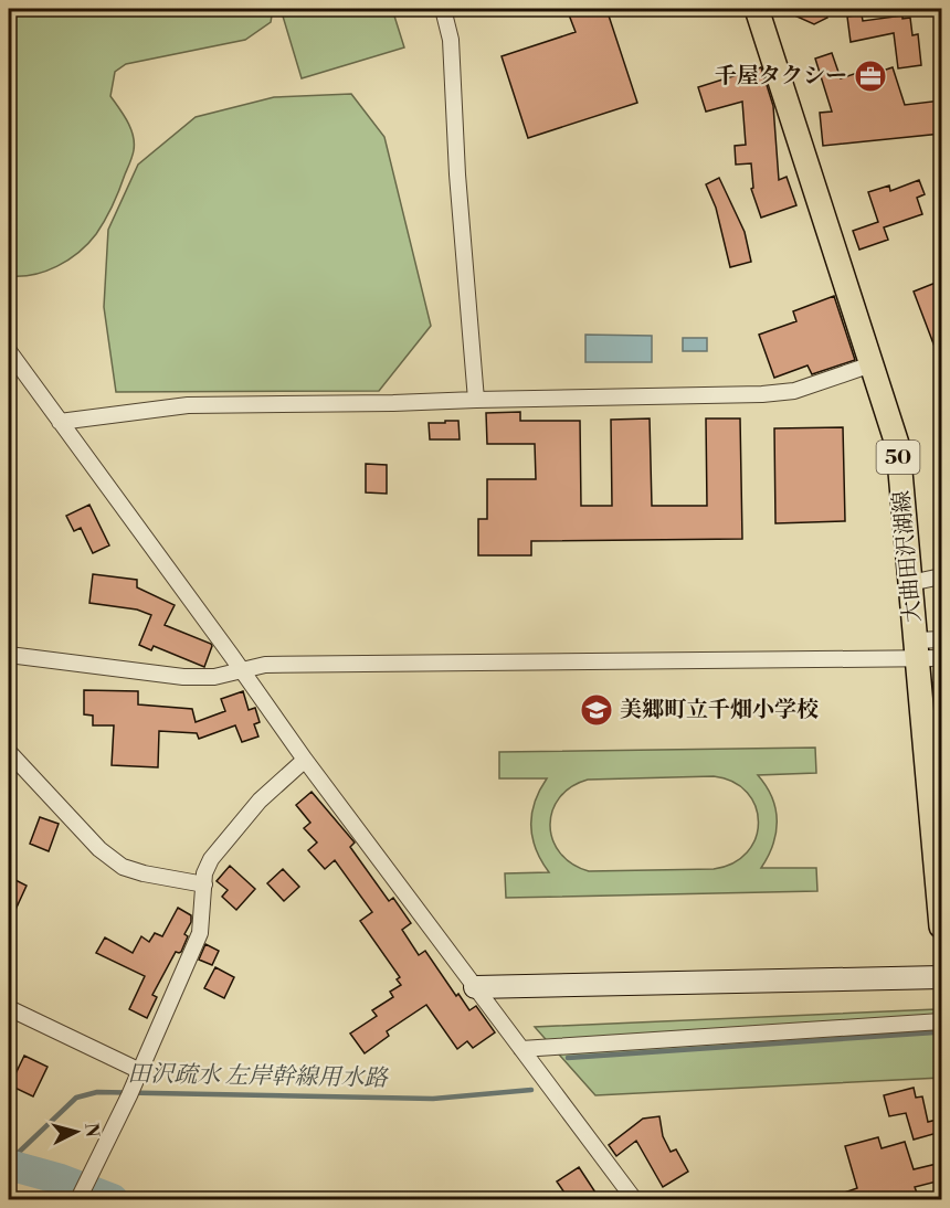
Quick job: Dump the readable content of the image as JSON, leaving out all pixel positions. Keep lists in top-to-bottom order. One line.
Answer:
{"streets":{"main road":["50","大曲田沢湖線"]},"water":["田沢疏水 左岸幹線用水路"],"places":{"office":["千屋タクシー"],"school or university":["美郷町立千畑小学校"]},"north":"right"}
